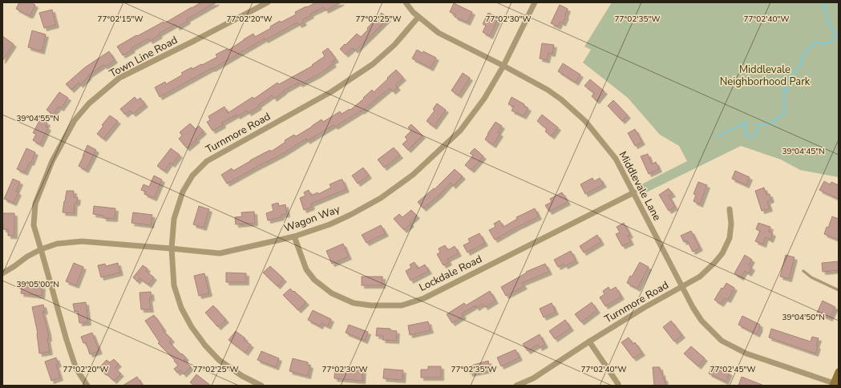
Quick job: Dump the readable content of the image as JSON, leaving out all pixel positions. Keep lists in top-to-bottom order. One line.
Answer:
{"streets":{"street":["Town Line Road","Turnmore Road","Middlevale Lane","Wagon Way","Lockdale Road"]},"crossings":[["Town Line Road","Wagon Way"],["Turnmore Road","Middlevale Lane"],["Turnmore Road","Wagon Way"],["Middlevale Lane","Wagon Way"],["Middlevale Lane","Lockdale Road"],["Wagon Way","Lockdale Road"]],"parks":["Middlevale Neighborhood Park"],"coordinates":["77°02'15\"W","77°02'20\"W","77°02'25\"W","77°02'30\"W","77°02'35\"W","77°02'40\"W","39°04'55\"N","39°04'45\"N","39°05'00\"N","39°04'50\"N","77°02'45\"W"]}
